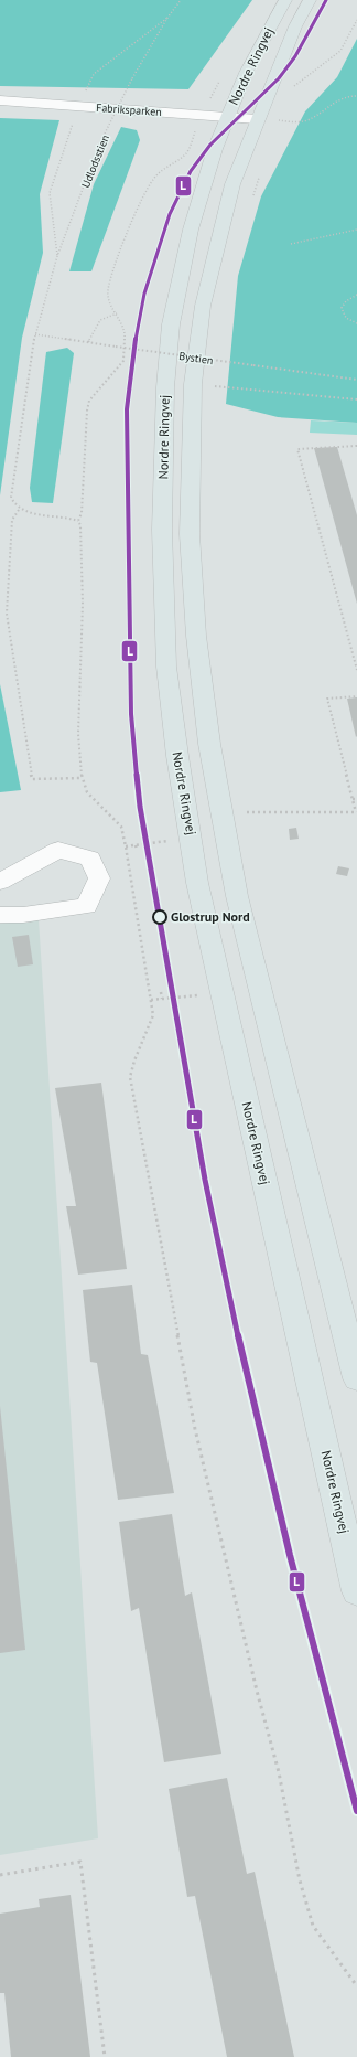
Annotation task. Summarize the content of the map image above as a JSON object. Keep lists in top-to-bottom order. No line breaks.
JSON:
{"streets":{"main road":["Nordre Ringvej"],"street":["Fabriksparken"],"path":["Udlodsstien","Bystien"]},"crossings":[["Nordre Ringvej","Fabriksparken"],["Udlodsstien","Bystien"]],"places":["Glostrup Nord"],"lines":["transit line L"]}
